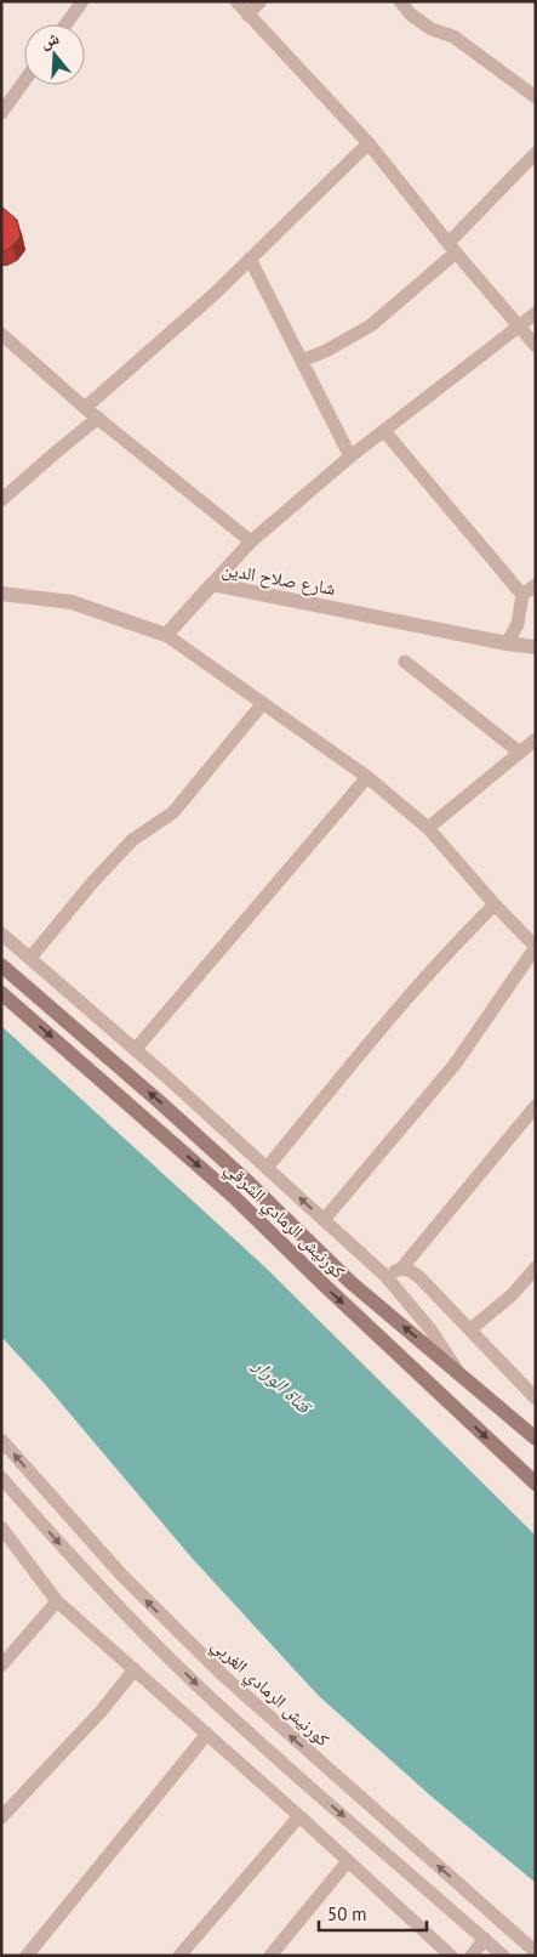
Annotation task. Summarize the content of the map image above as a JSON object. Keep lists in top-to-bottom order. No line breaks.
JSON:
{"streets":{"main road":["كورنيش الرمادي الشرقي"],"street":["شارع صلاح الدين","كورنيش الرمادي الغربي"]},"water":["قناة الورار"],"scale_bar":"50 m","north":"top"}
